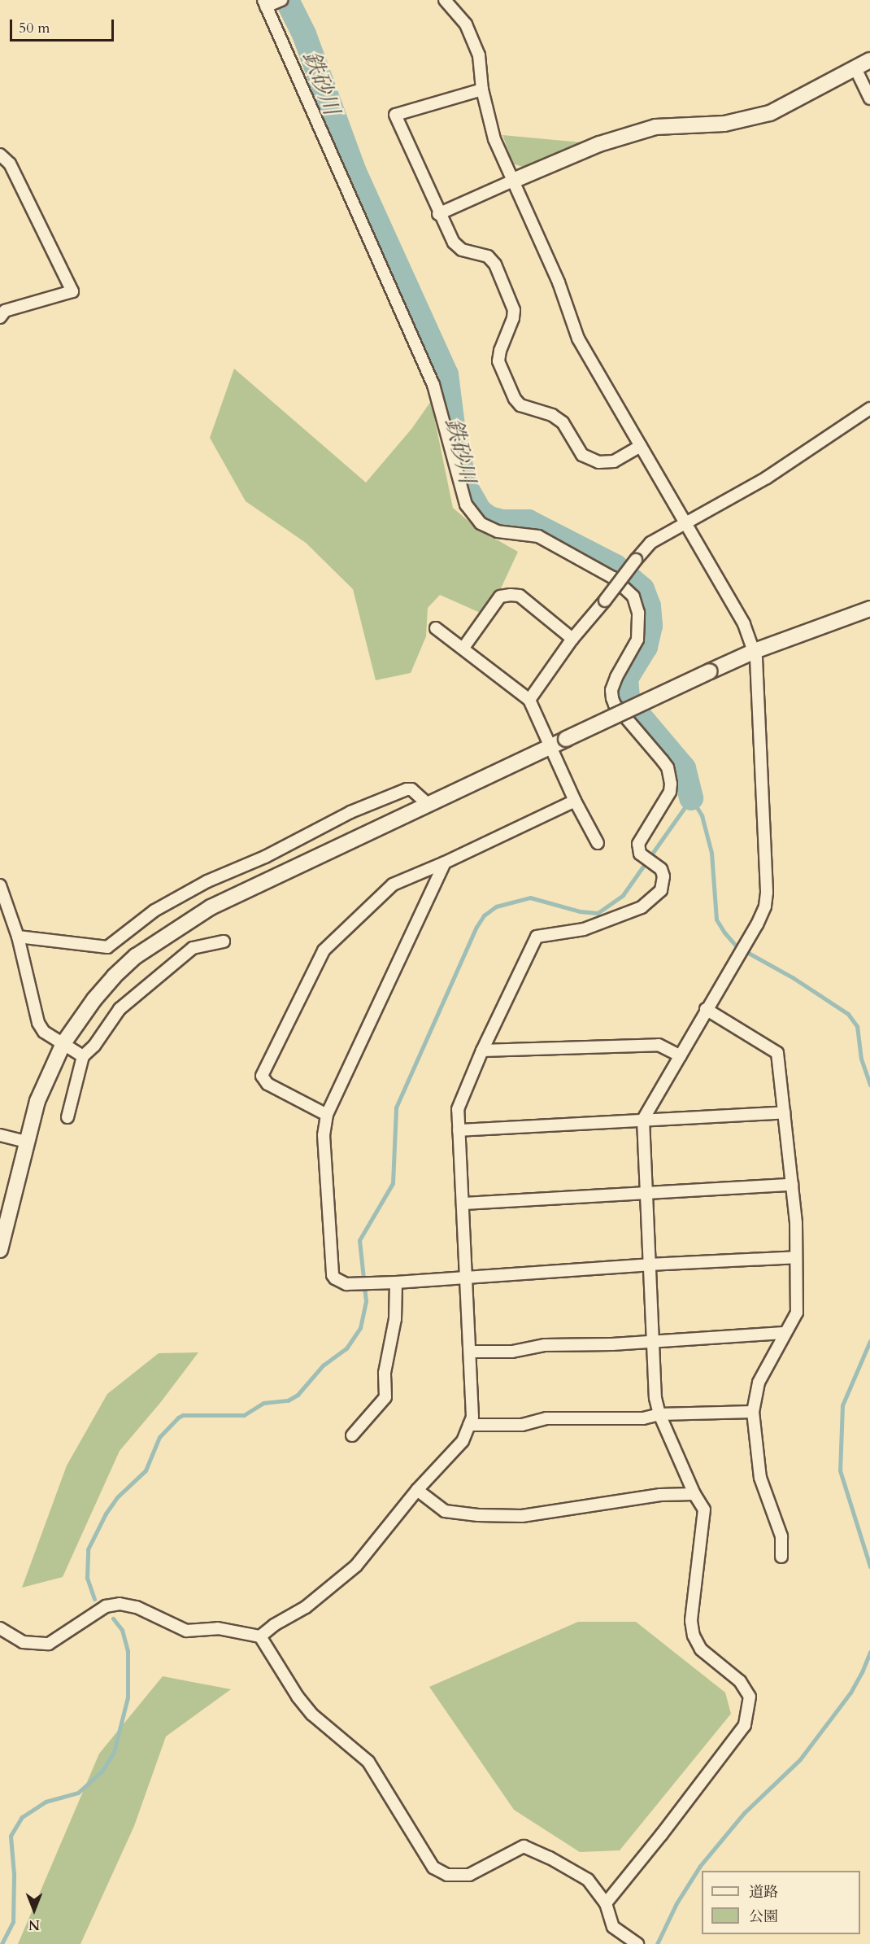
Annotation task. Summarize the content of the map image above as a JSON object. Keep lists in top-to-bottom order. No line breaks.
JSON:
{"water":["鉄砂川"],"legend":["道路","公園"],"scale_bar":"50 m","north":"bottom"}
